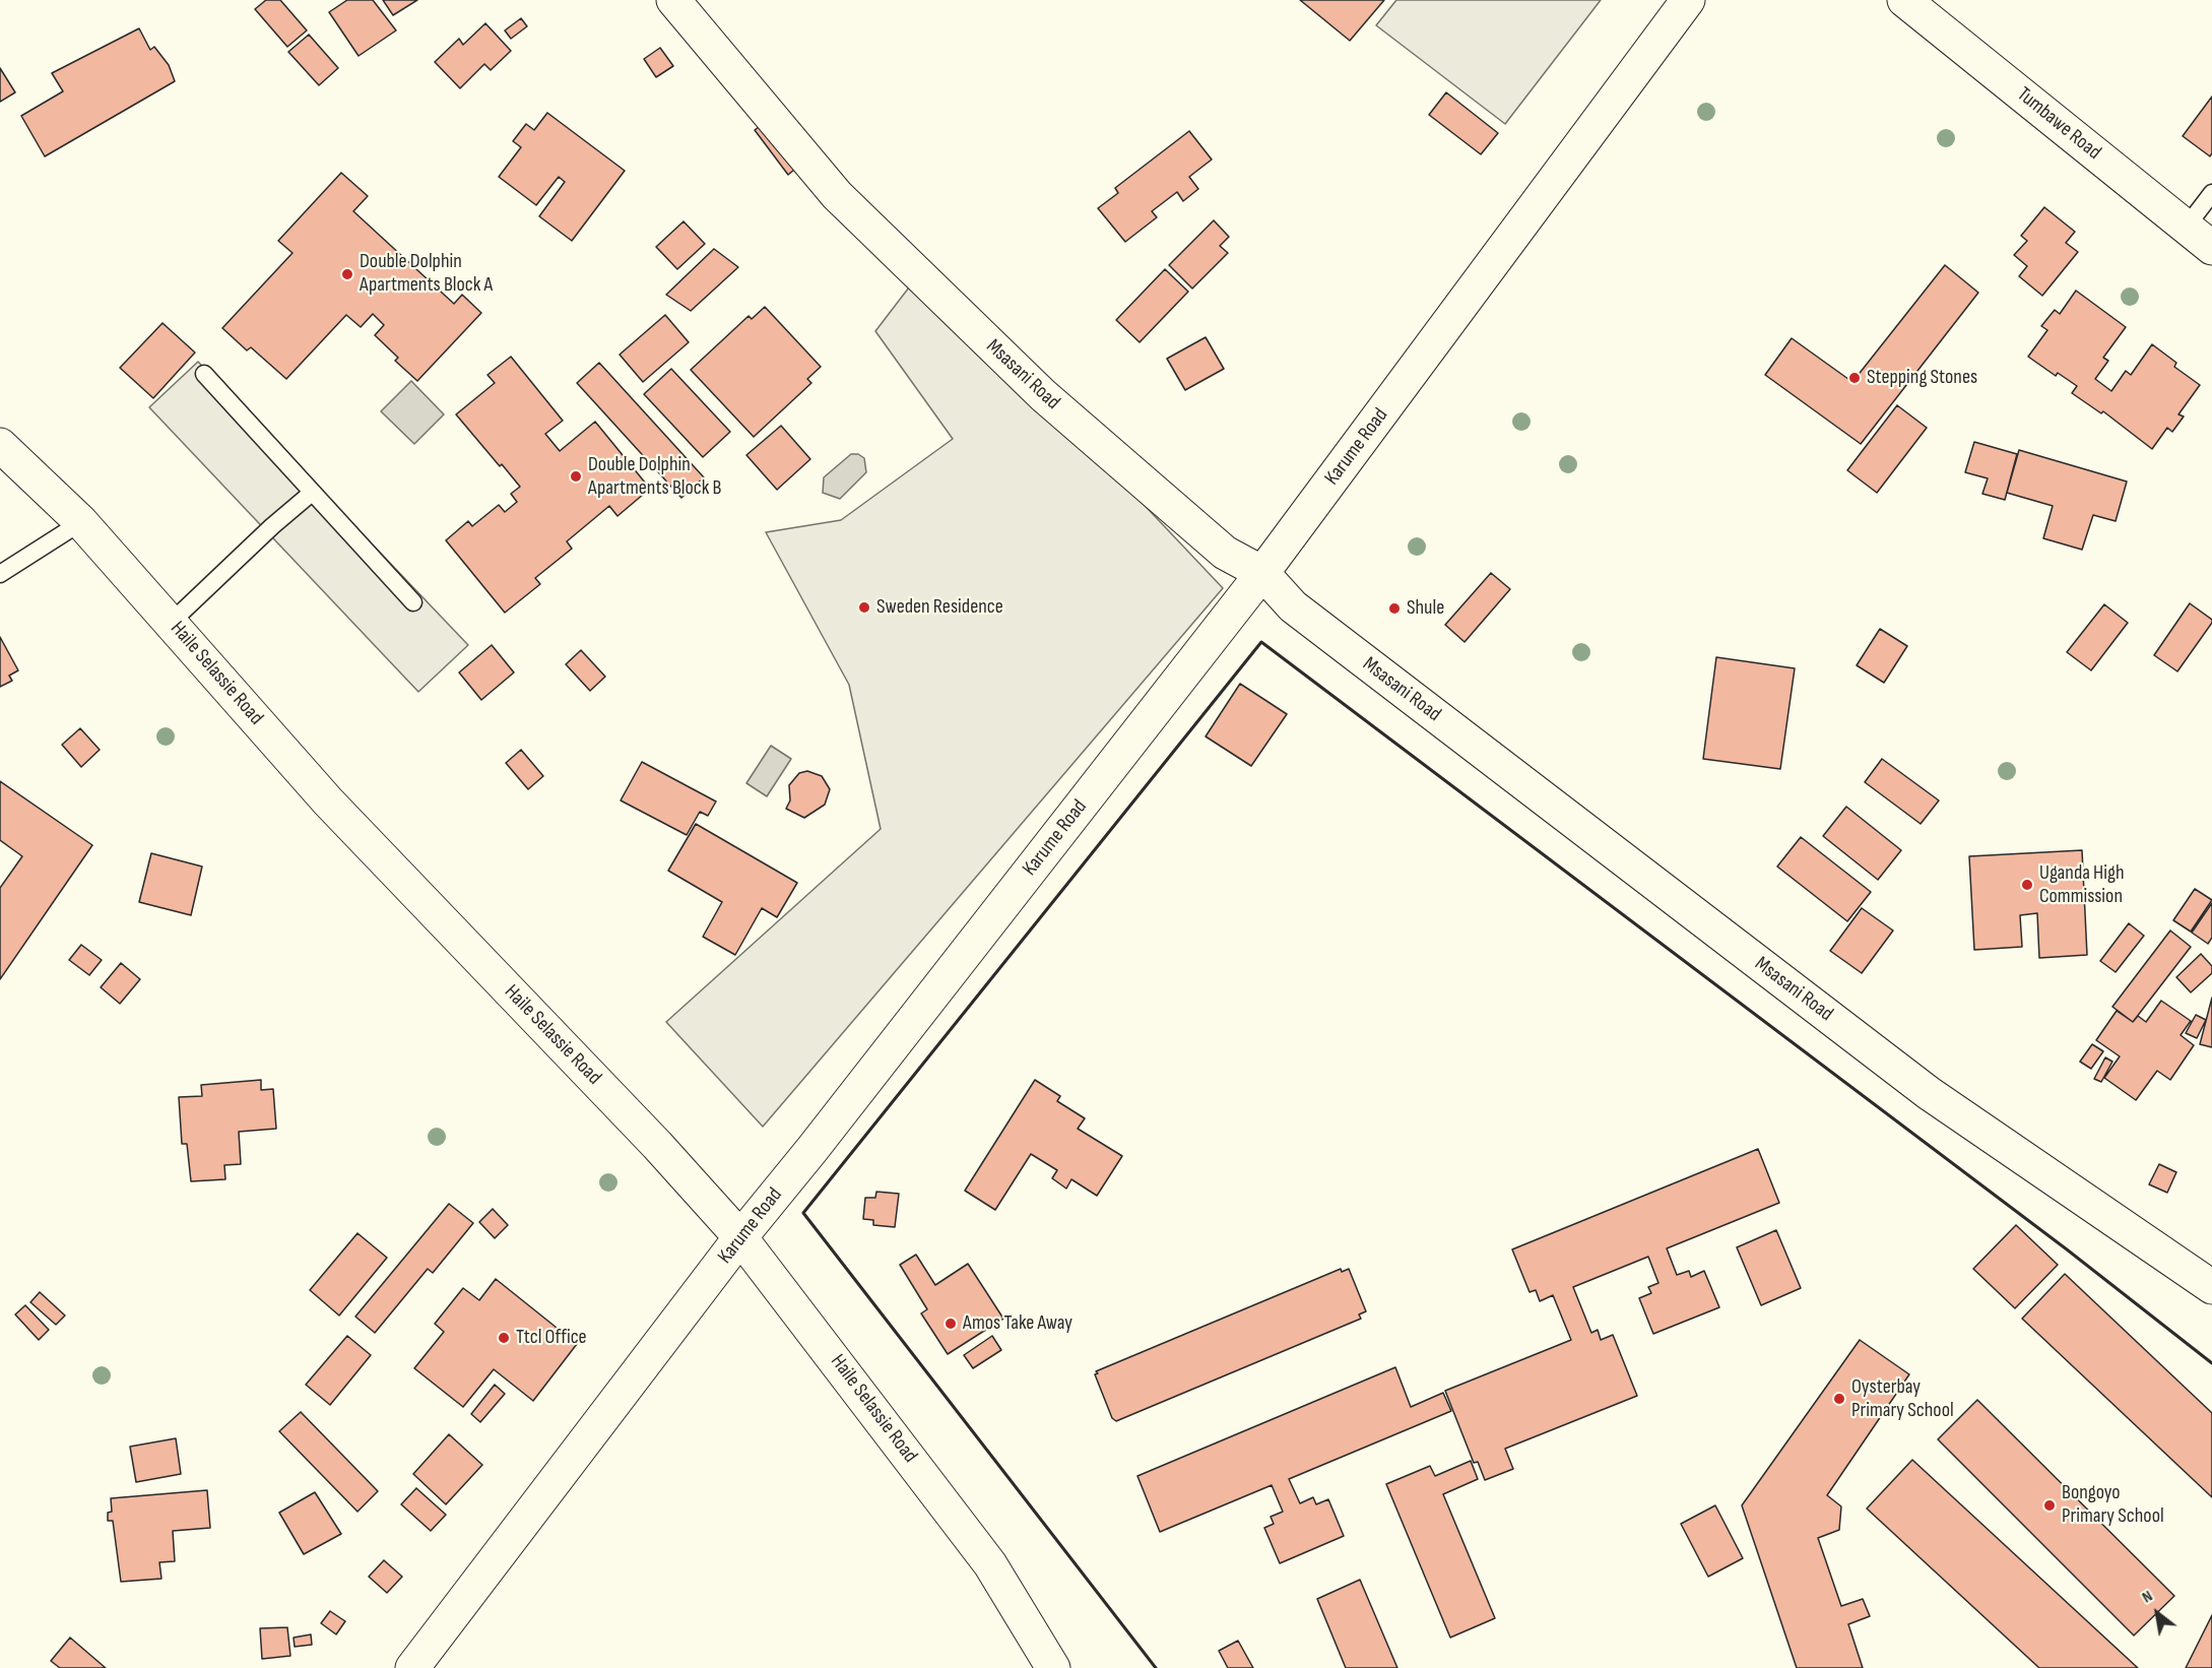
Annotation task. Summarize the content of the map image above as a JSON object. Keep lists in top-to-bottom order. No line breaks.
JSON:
{"streets":{"street":["Tumbawe Road","Msasani Road","Karume Road","Haile Selassie Road"]},"crossings":[["Msasani Road","Karume Road"],["Karume Road","Haile Selassie Road"]],"places":["Double Dolphin Apartments Block A","Stepping Stones","Double Dolphin Apartments Block B","Sweden Residence","Shule","Uganda High Commission","Amos Take Away","Ttcl Office","Oysterbay Primary School","Bongoyo Primary School"],"north":"top left"}
